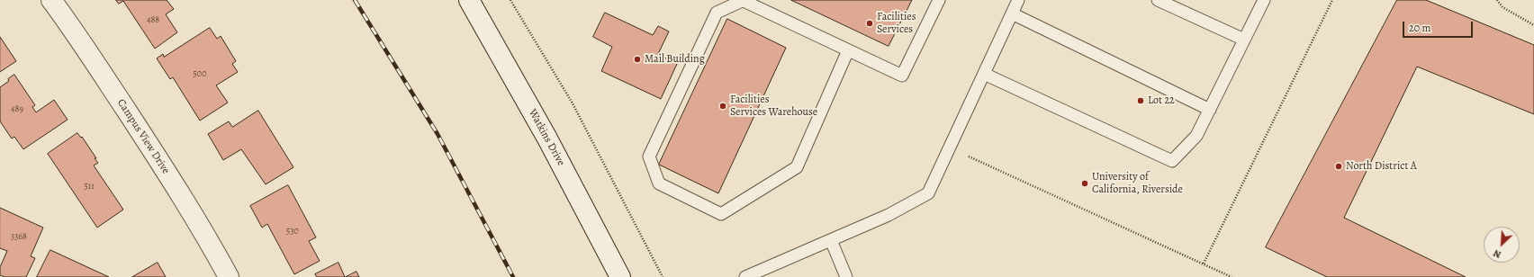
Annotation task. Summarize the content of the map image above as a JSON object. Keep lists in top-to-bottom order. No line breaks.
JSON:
{"streets":{"street":["Campus View Drive","Watkins Drive"]},"places":["Facilities Services","Mail Building","Lot 22","Facilities Services Warehouse","North District A","University of California, Riverside"],"house_numbers":["488","500","489","511","530","3368"],"scale_bar":"20 m","north":"bottom left"}
